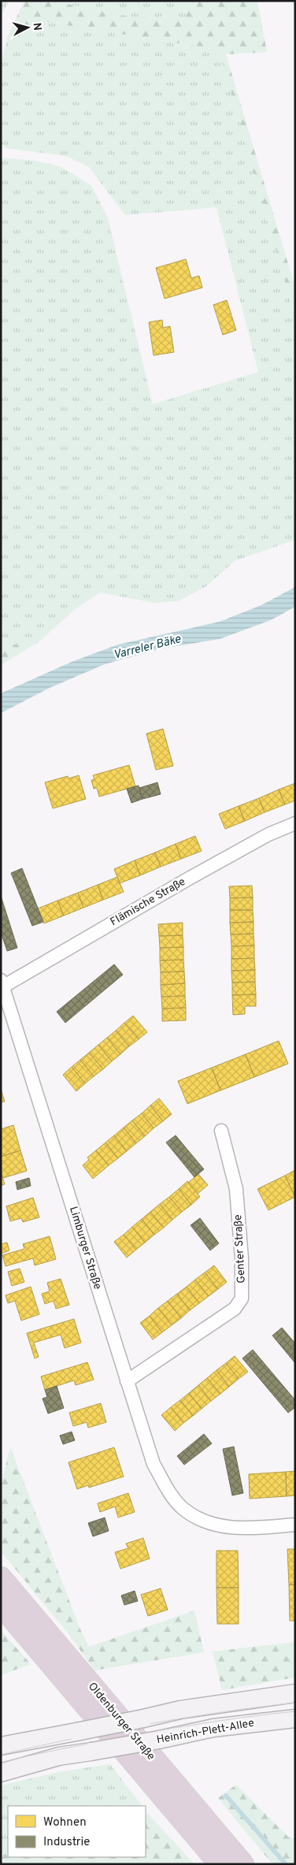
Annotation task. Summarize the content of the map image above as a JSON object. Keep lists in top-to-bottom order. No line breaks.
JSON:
{"streets":{"highway":["Oldenburger Straße"],"main road":["Heinrich-Plett-Allee"],"street":["Flämische Straße","Limburger Straße","Genter Straße"]},"crossings":[["Flämische Straße","Limburger Straße"],["Limburger Straße","Genter Straße"]],"water":["Varreler Bäke"],"legend":["Wohnen","Industrie"],"north":"right"}
